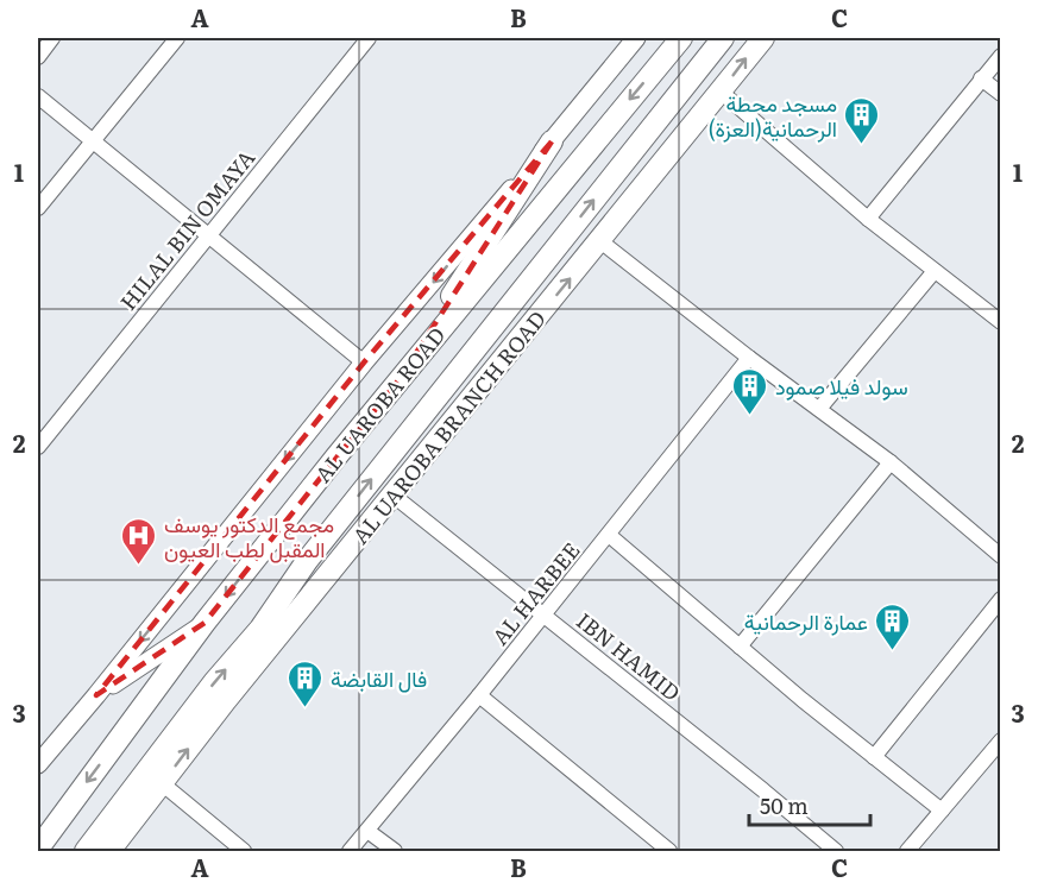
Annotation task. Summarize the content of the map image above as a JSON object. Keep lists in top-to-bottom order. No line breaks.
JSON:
{"streets":{"main road":["AL UAROBA ROAD","AL UAROBA BRANCH ROAD"],"street":["HILAL BIN OMAYA","AL HARBEE","IBN HAMID"]},"crossings":[["AL UAROBA BRANCH ROAD","IBN HAMID"],["AL HARBEE","IBN HAMID"]],"places":{"building":["مسجد محطة الرحمانية(العزة)","سولد فيلا صمود","عمارة الرحمانية","فال القابضة"],"hospital":["مجمع الدكتور يوسف المقبل لطب العيون"]},"scale_bar":"50 m","grid":{"columns":["A","B","C"],"rows":["1","2","3"]}}
